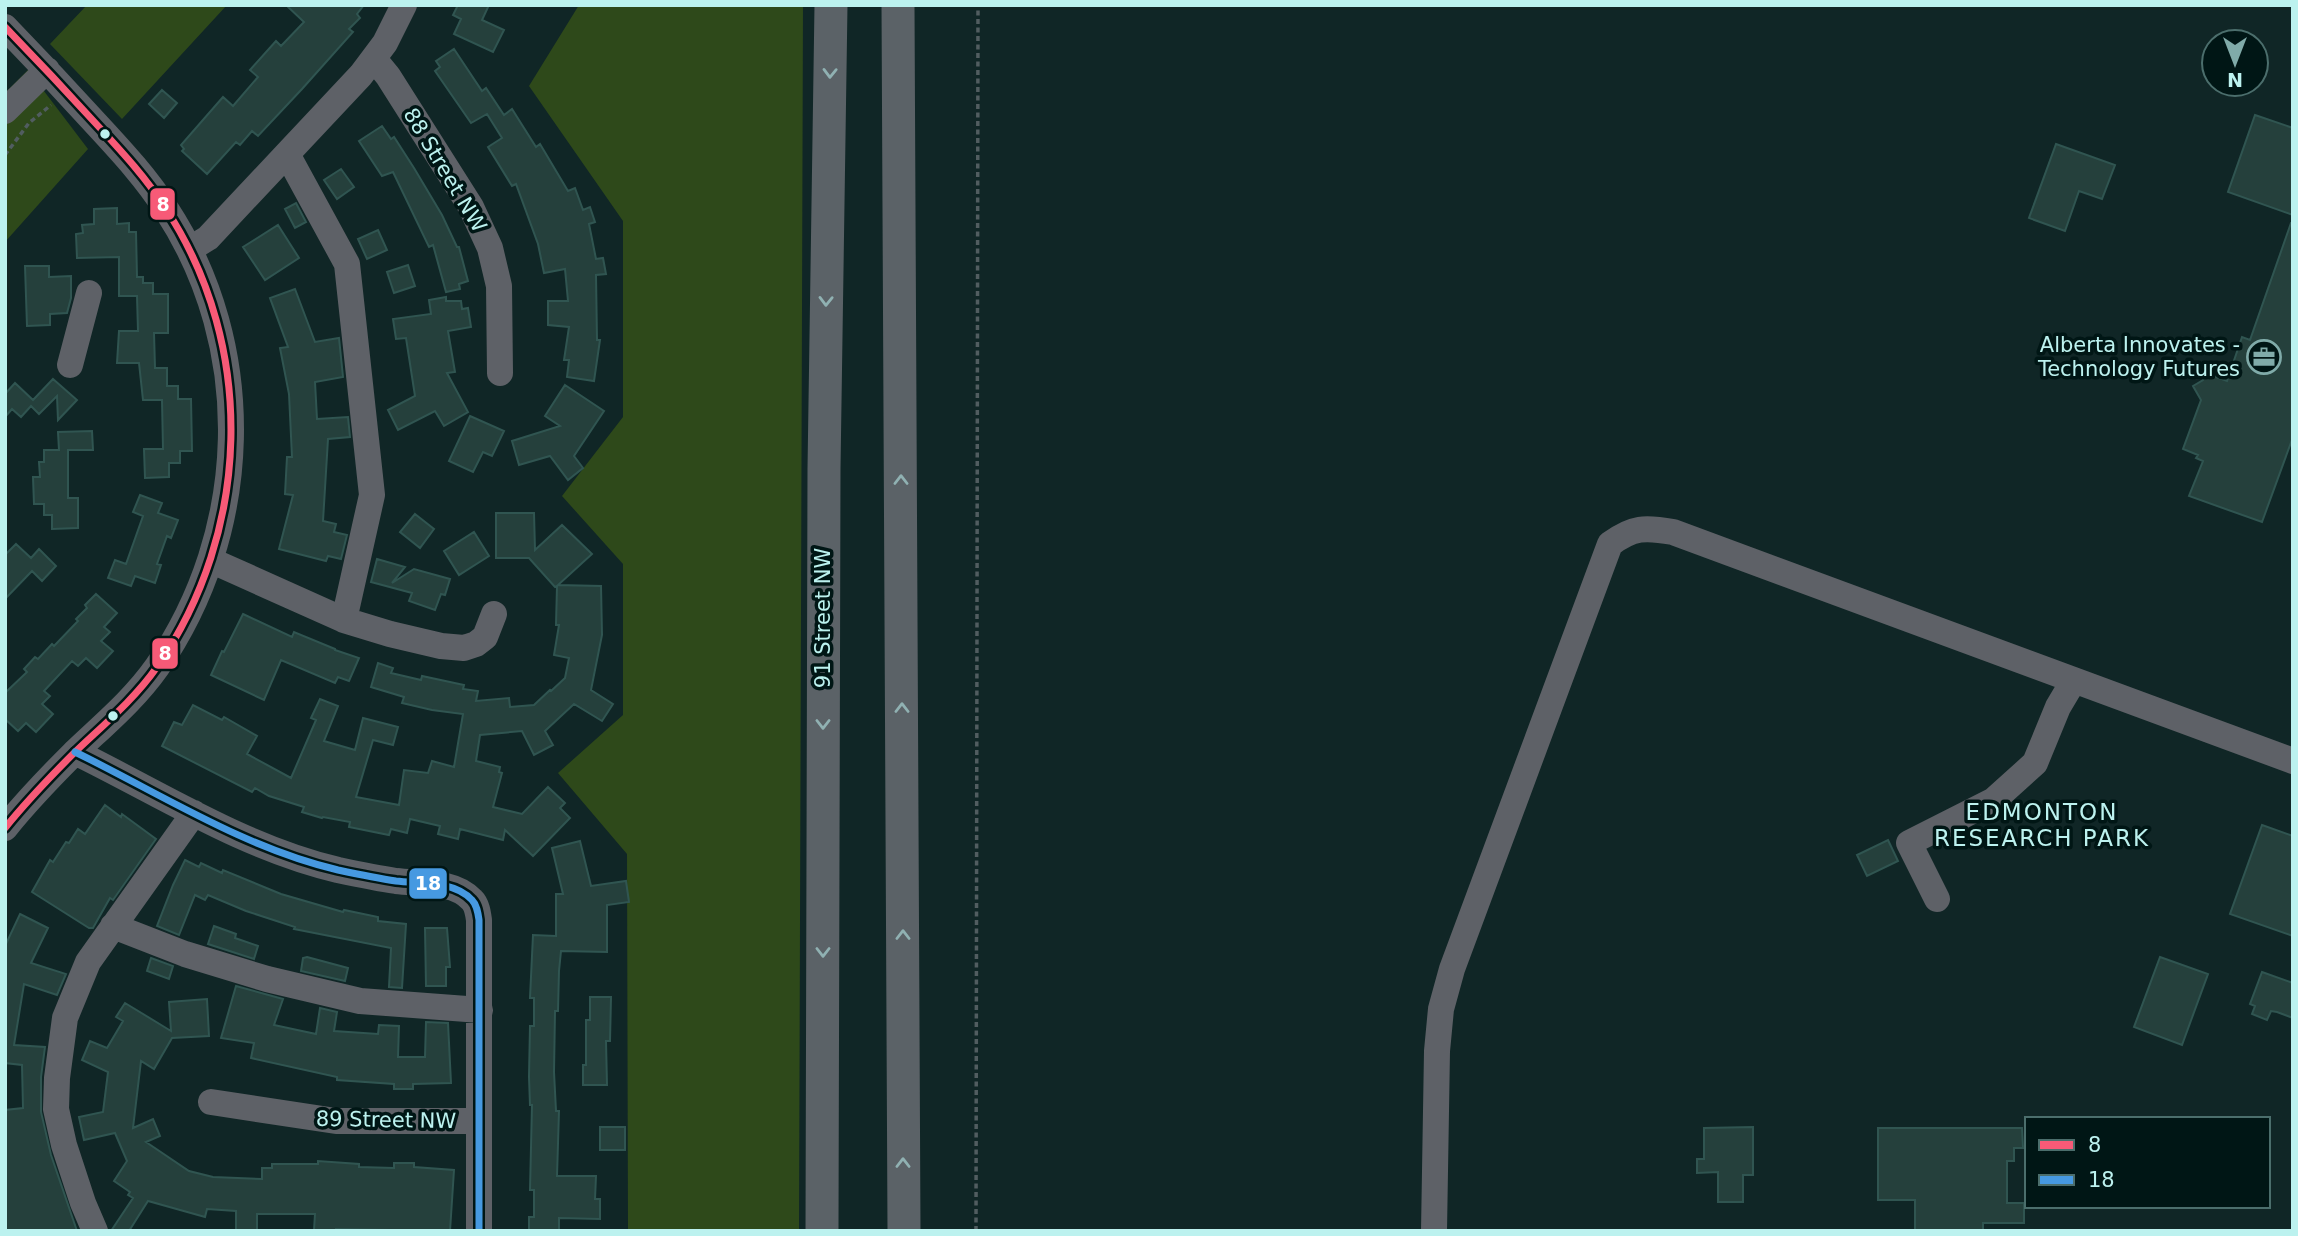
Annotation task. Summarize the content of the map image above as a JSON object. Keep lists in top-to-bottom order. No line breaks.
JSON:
{"streets":{"main road":["91 Street NW"],"street":["88 Street NW","89 Street NW"]},"districts":["EDMONTON RESEARCH PARK"],"places":{"office":["Alberta Innovates - Technology Futures"]},"lines":["transit line 8","transit line 18"],"legend":["8","18"],"north":"bottom"}
